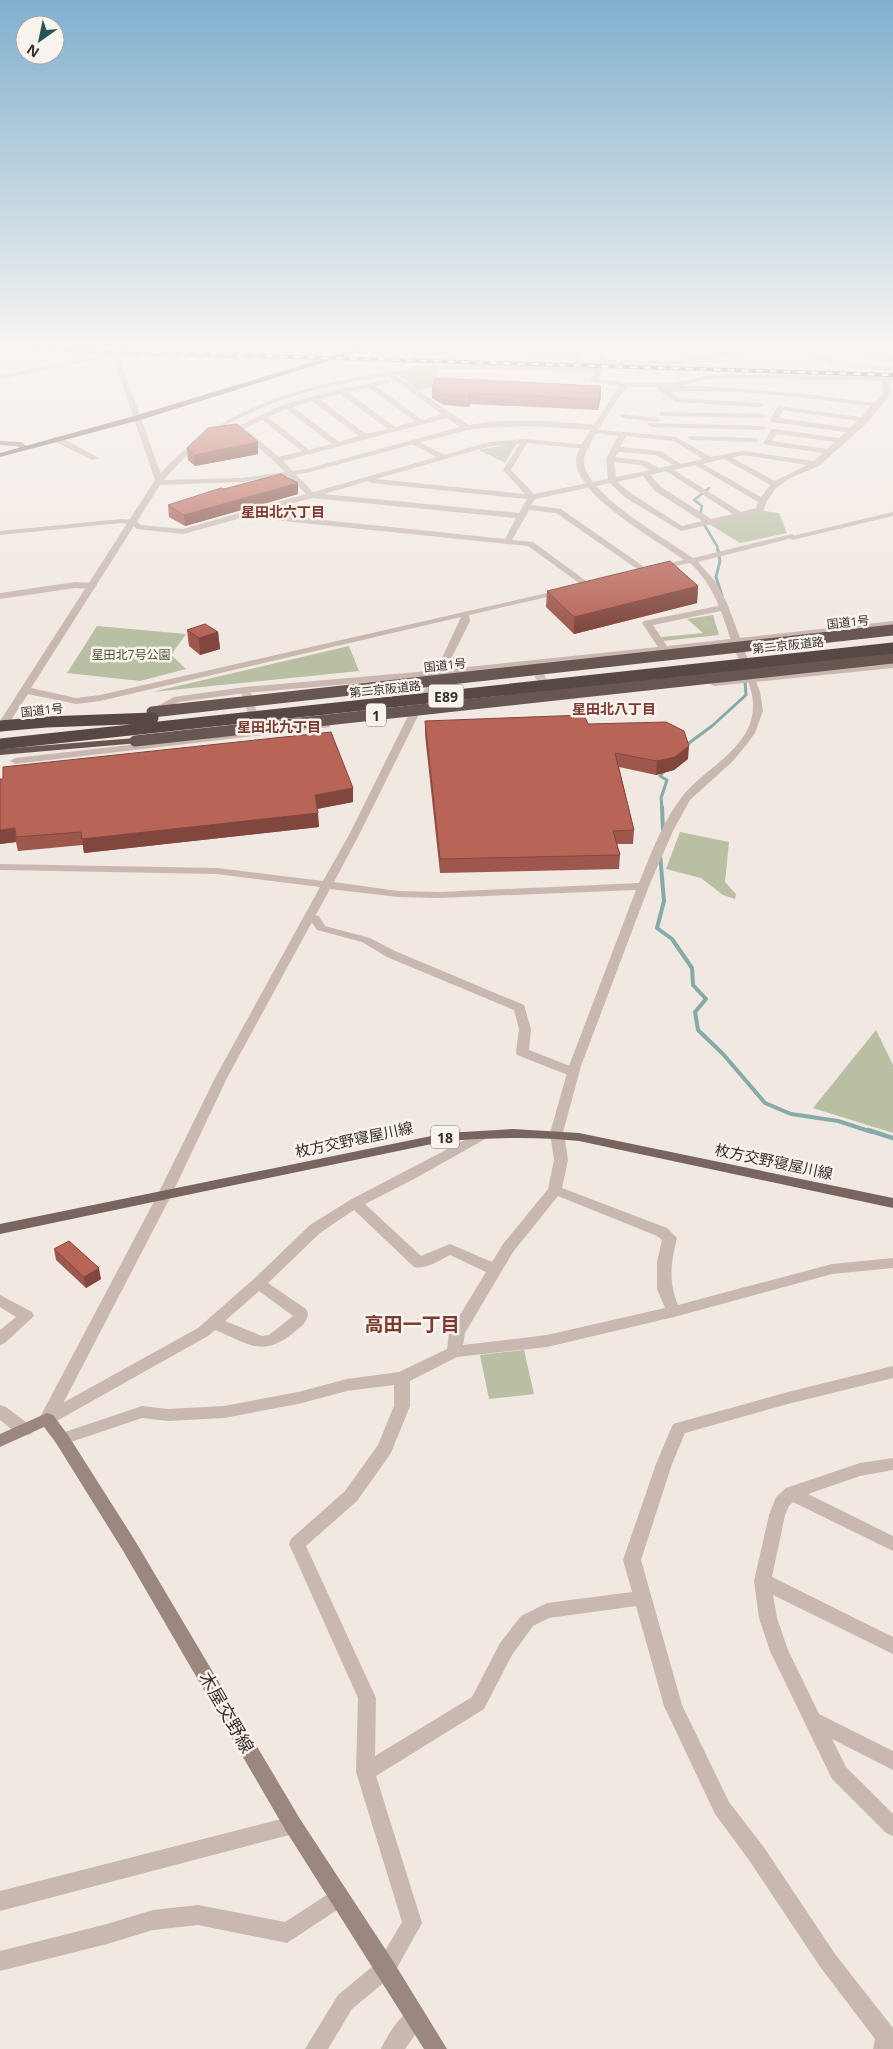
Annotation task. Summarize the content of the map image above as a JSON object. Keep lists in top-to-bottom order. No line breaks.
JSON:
{"streets":{"highway":["国道1号","第二京阪道路","E89","1"],"main road":["18","枚方交野寝屋川線","木屋交野線"]},"crossings":[["国道1号","第二京阪道路"]],"districts":["星田北六丁目","星田北八丁目","星田北九丁目","高田一丁目"],"parks":["星田北7号公園"],"north":"bottom left"}
